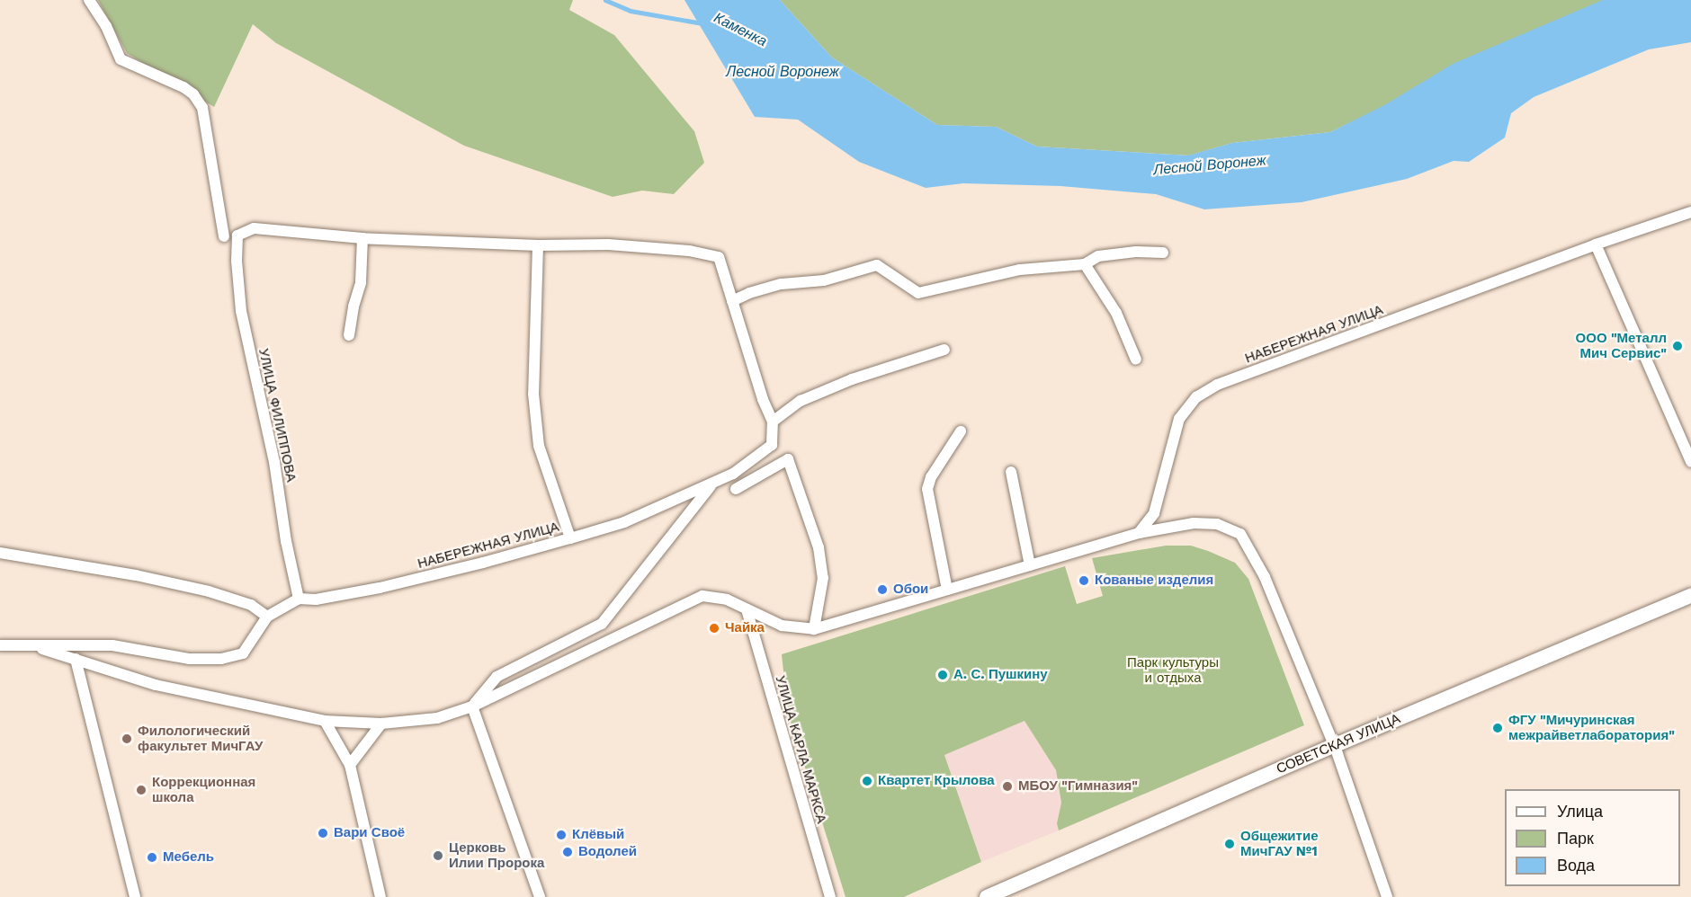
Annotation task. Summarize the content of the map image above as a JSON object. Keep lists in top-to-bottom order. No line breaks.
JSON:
{"streets":{"main road":["СОВЕТСКАЯ УЛИЦА"],"street":["НАБЕРЕЖНАЯ УЛИЦА","УЛИЦА ФИЛИППОВА","УЛИЦА КАРЛА МАРКСА"]},"crossings":[["НАБЕРЕЖНАЯ УЛИЦА","УЛИЦА ФИЛИППОВА"],["НАБЕРЕЖНАЯ УЛИЦА","УЛИЦА КАРЛА МАРКСА"]],"water":["Каменка","Лесной Воронеж"],"parks":["Парк культуры и отдыха"],"places":["ООО \"Металл Мич Сервис\"","Кованые изделия","Обои","Чайка","А. С. Пушкину","ФГУ \"Мичуринская межрайветлаборатория\"","Филологический факультет МичГАУ","Квартет Крылова","МБОУ \"Гимназия\"","Коррекционная школа","Вари Своё","Клёвый","Общежитие МичГАУ №1","Водолей","Церковь Илии Пророка","Мебель"],"legend":["Улица","Парк","Вода"]}
